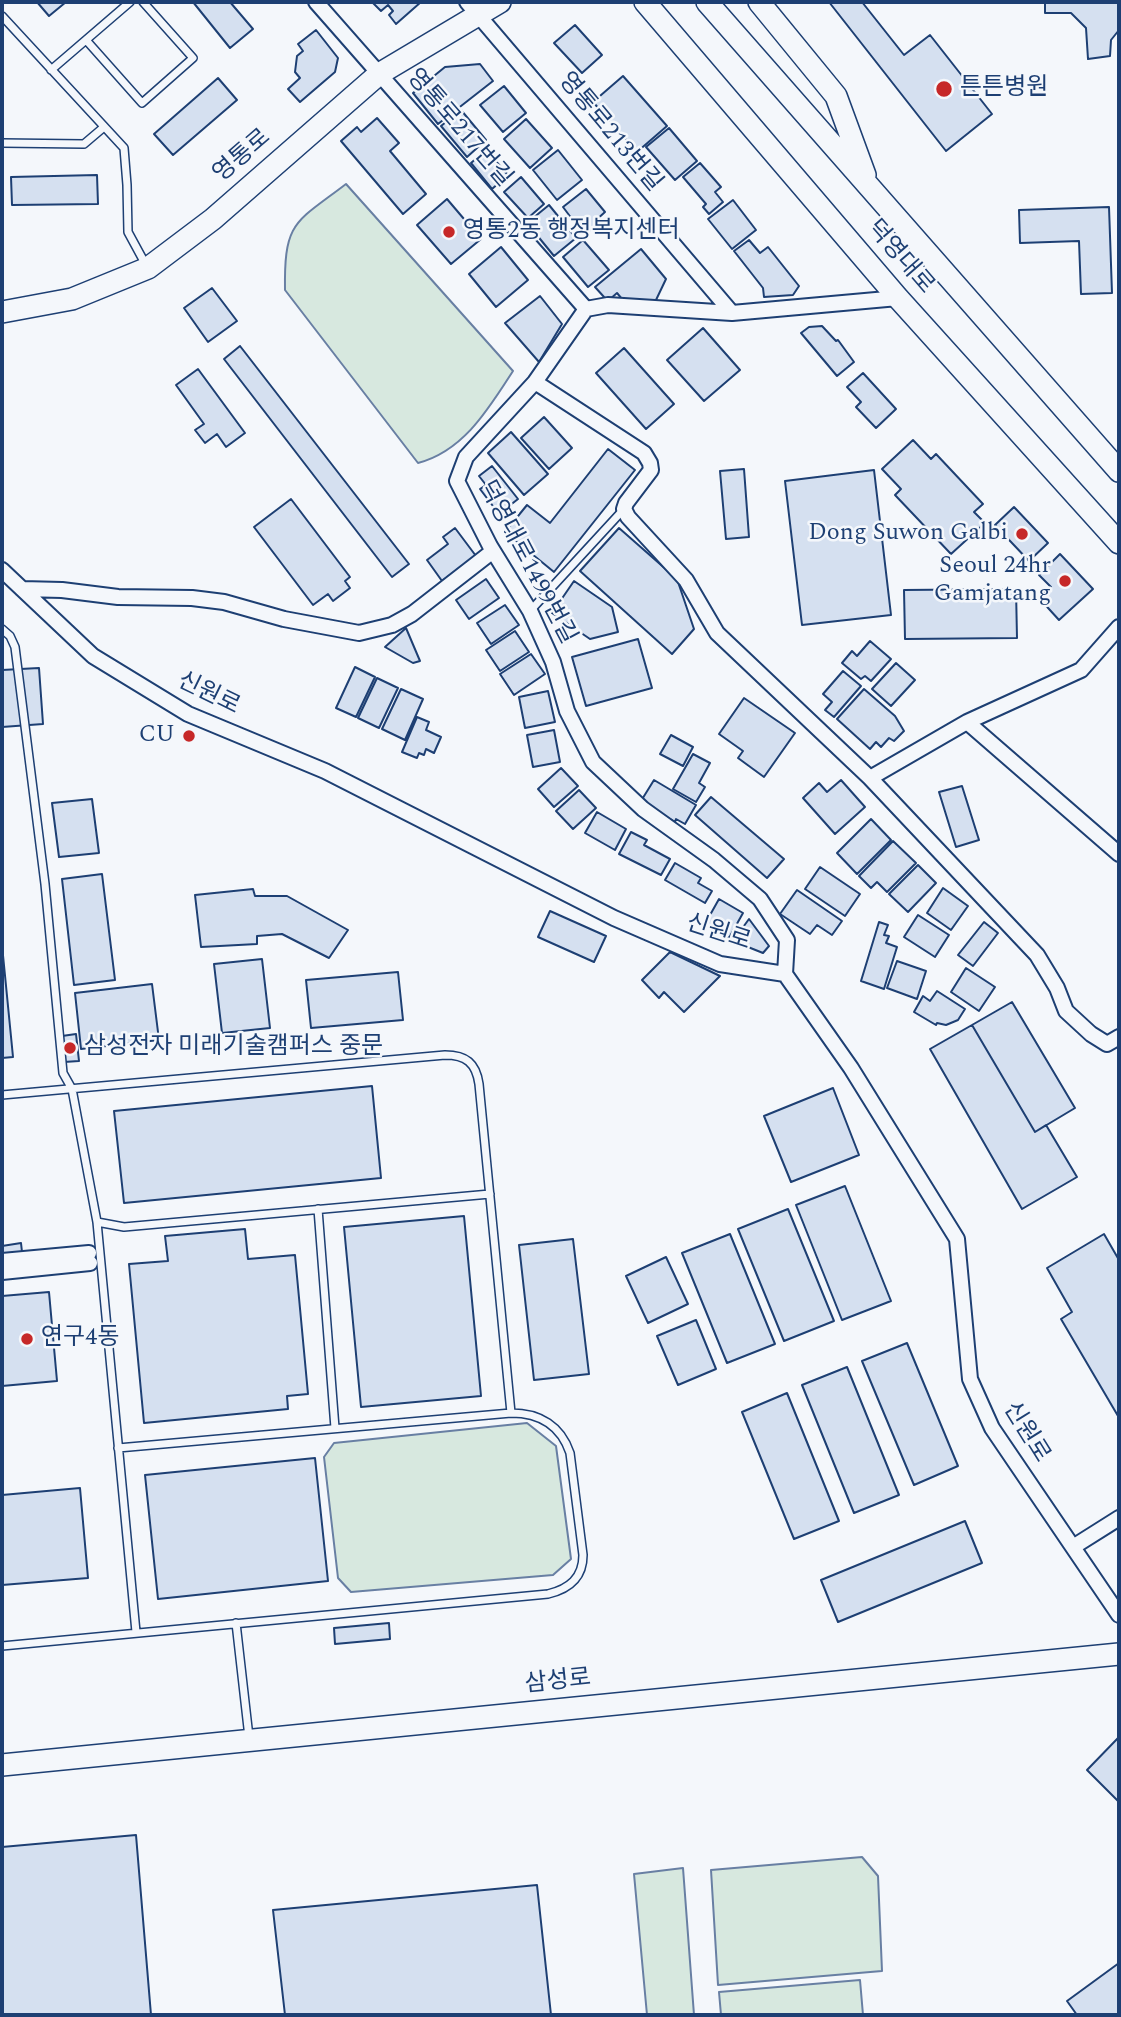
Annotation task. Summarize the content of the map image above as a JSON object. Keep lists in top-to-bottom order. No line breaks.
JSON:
{"streets":{"street":["영통로217번길","영통로213번길","영통로","덕영대로","덕영대로1499번길","신원로","삼성로"]},"crossings":[["영통로217번길","영통로"],["영통로217번길","덕영대로1499번길"],["영통로213번길","영통로"],["덕영대로1499번길","신원로"]],"places":["튼튼병원","영통2동 행정복지센터","Dong Suwon Galbi","Seoul 24hr Gamjatang","CU","삼성전자 미래기술캠퍼스 중문","연구4동"]}
